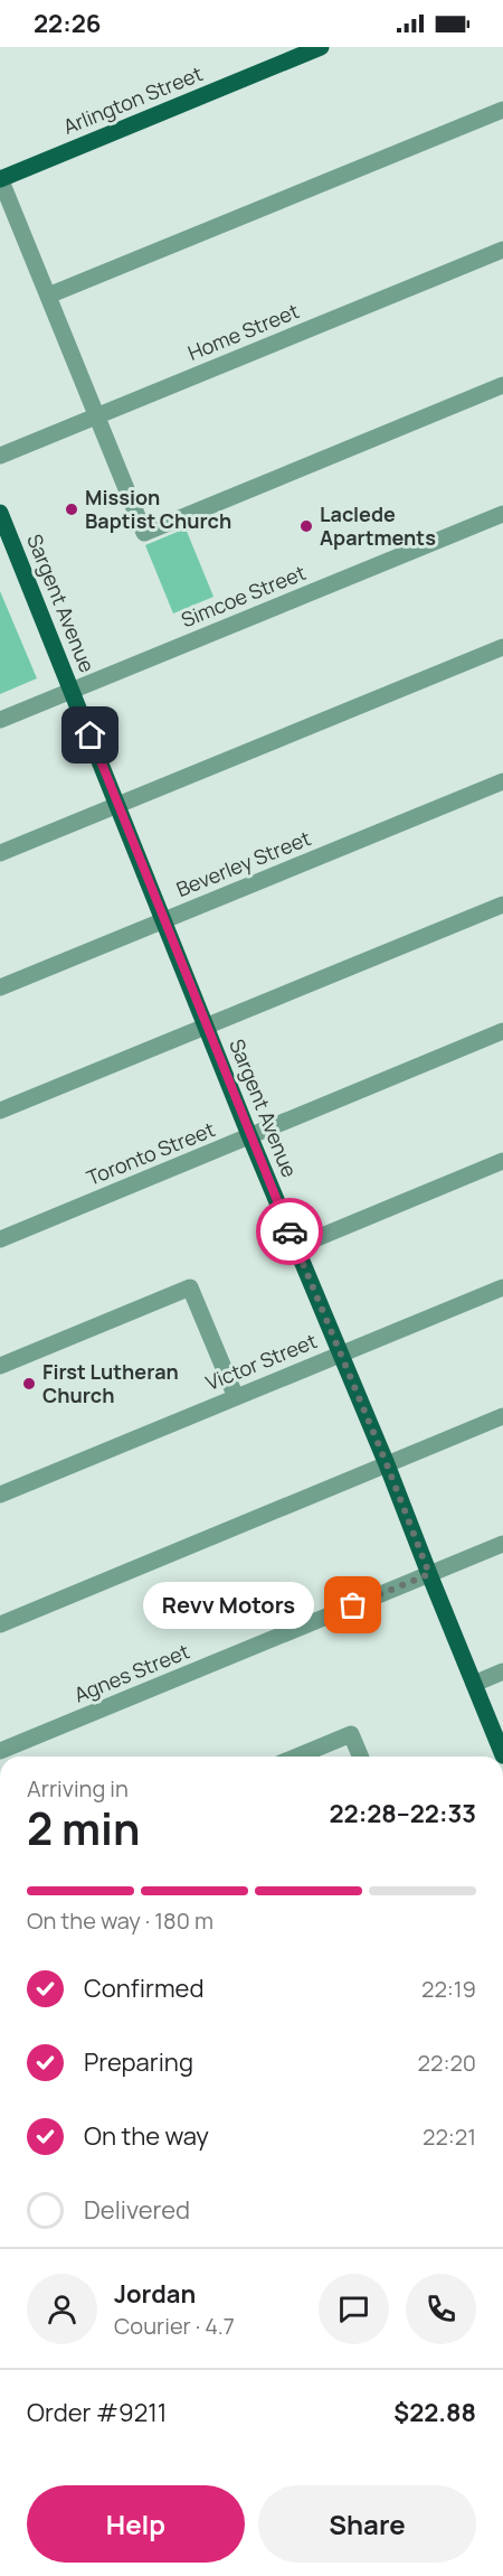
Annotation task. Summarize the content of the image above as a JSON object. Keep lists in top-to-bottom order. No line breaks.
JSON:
{"streets":{"main road":["Arlington Street","Sargent Avenue"],"street":["Home Street","Simcoe Street","Beverley Street","Toronto Street","Victor Street","Agnes Street"]},"crossings":[["Simcoe Street","Sargent Avenue"],["Sargent Avenue","Beverley Street"],["Sargent Avenue","Toronto Street"],["Sargent Avenue","Victor Street"],["Sargent Avenue","Agnes Street"]],"places":["Mission Baptist Church","Laclede Apartments","First Lutheran Church","Revv Motors"],"page":{"status":"22:26","bubble":"Revv Motors","heading":["2 min","Arriving in","22:28–22:33"],"panel":["Jordan","Courier · 4.7","Order #9211","$22.88"],"bar":"On the way · 180 m","list":[["Confirmed","22:19"],["Preparing","22:20"],["On the way","22:21"],"Delivered"],"buttons":["Help","Share"]}}
